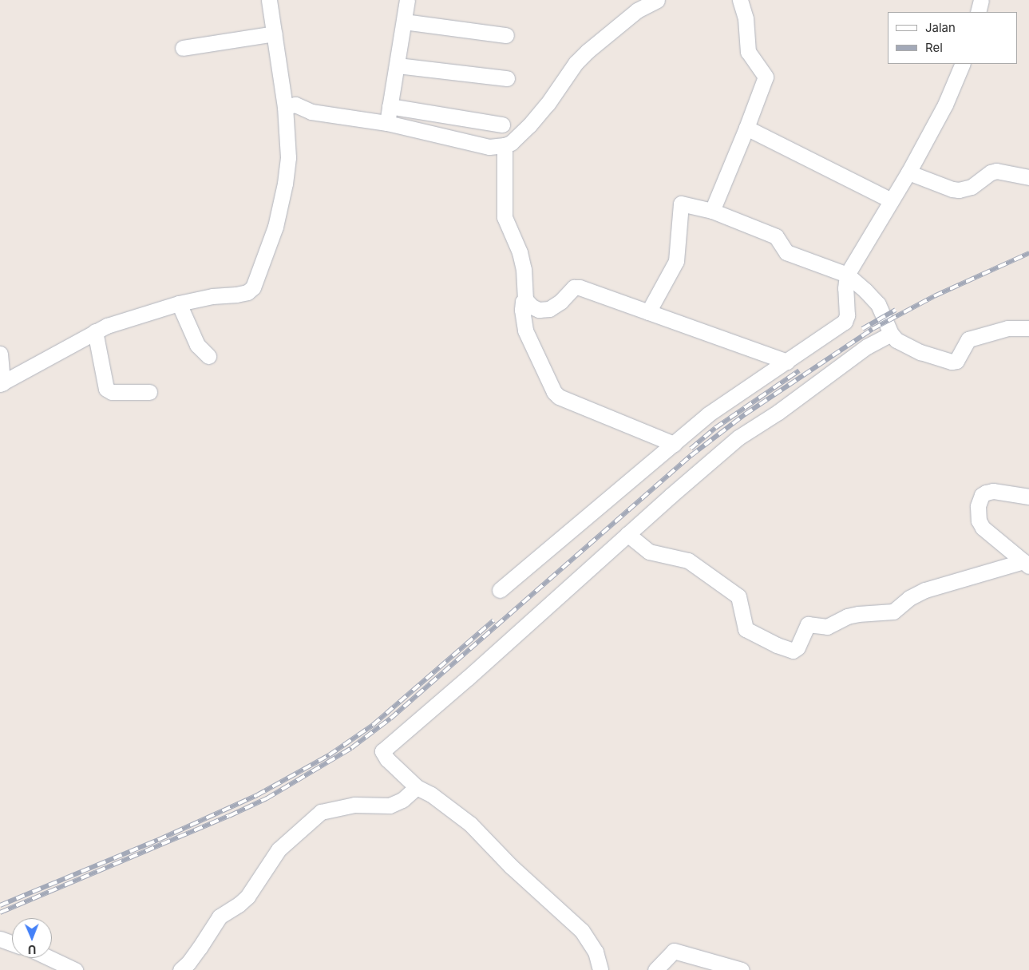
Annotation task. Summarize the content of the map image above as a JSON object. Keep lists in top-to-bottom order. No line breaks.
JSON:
{"legend":["Jalan","Rel"],"north":"bottom"}
